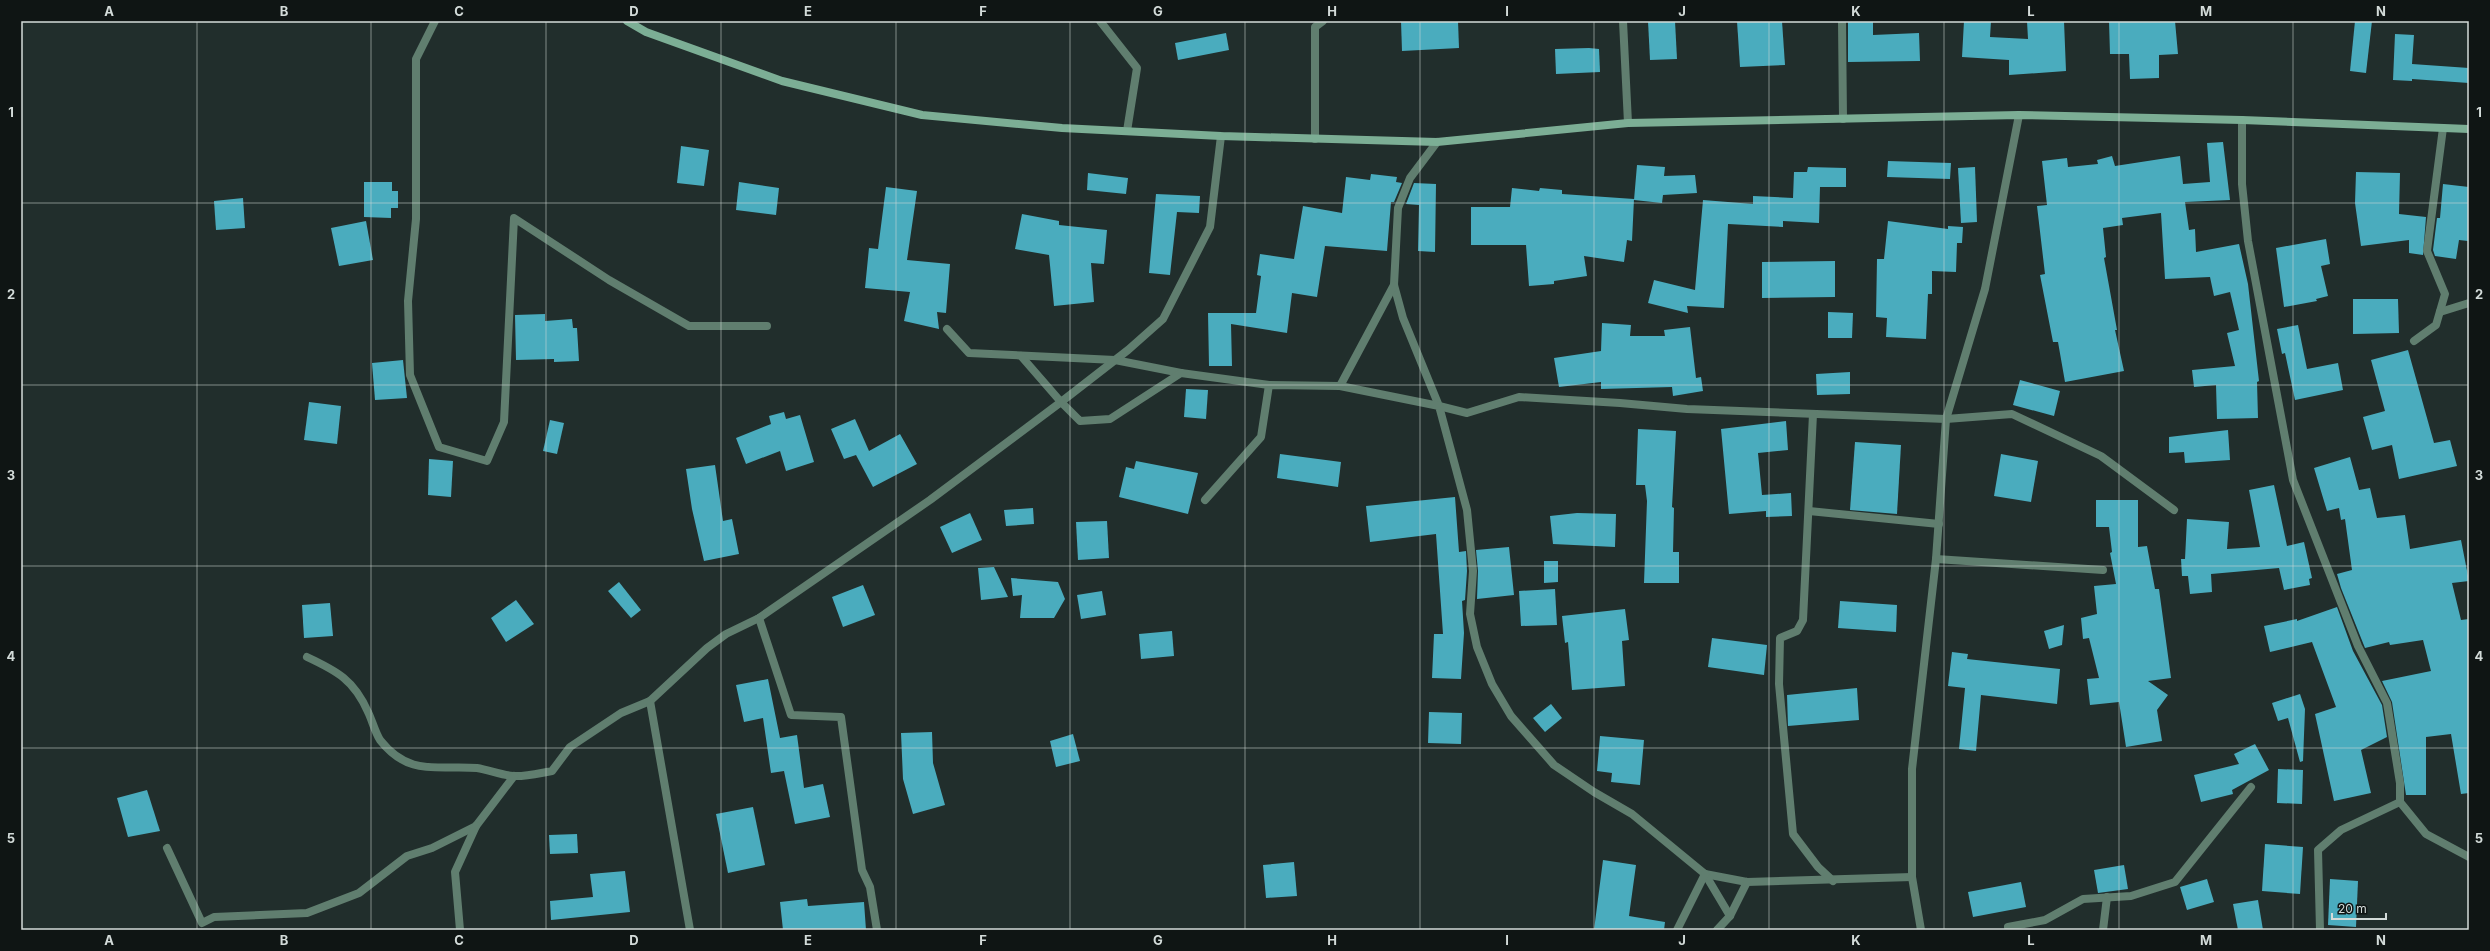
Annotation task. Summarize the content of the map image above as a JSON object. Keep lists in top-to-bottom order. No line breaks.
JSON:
{"scale_bar":"20 m","grid":{"columns":["A","B","C","D","E","F","G","H","I","J","K","L","M","N"],"rows":["1","2","3","4","5"]}}
